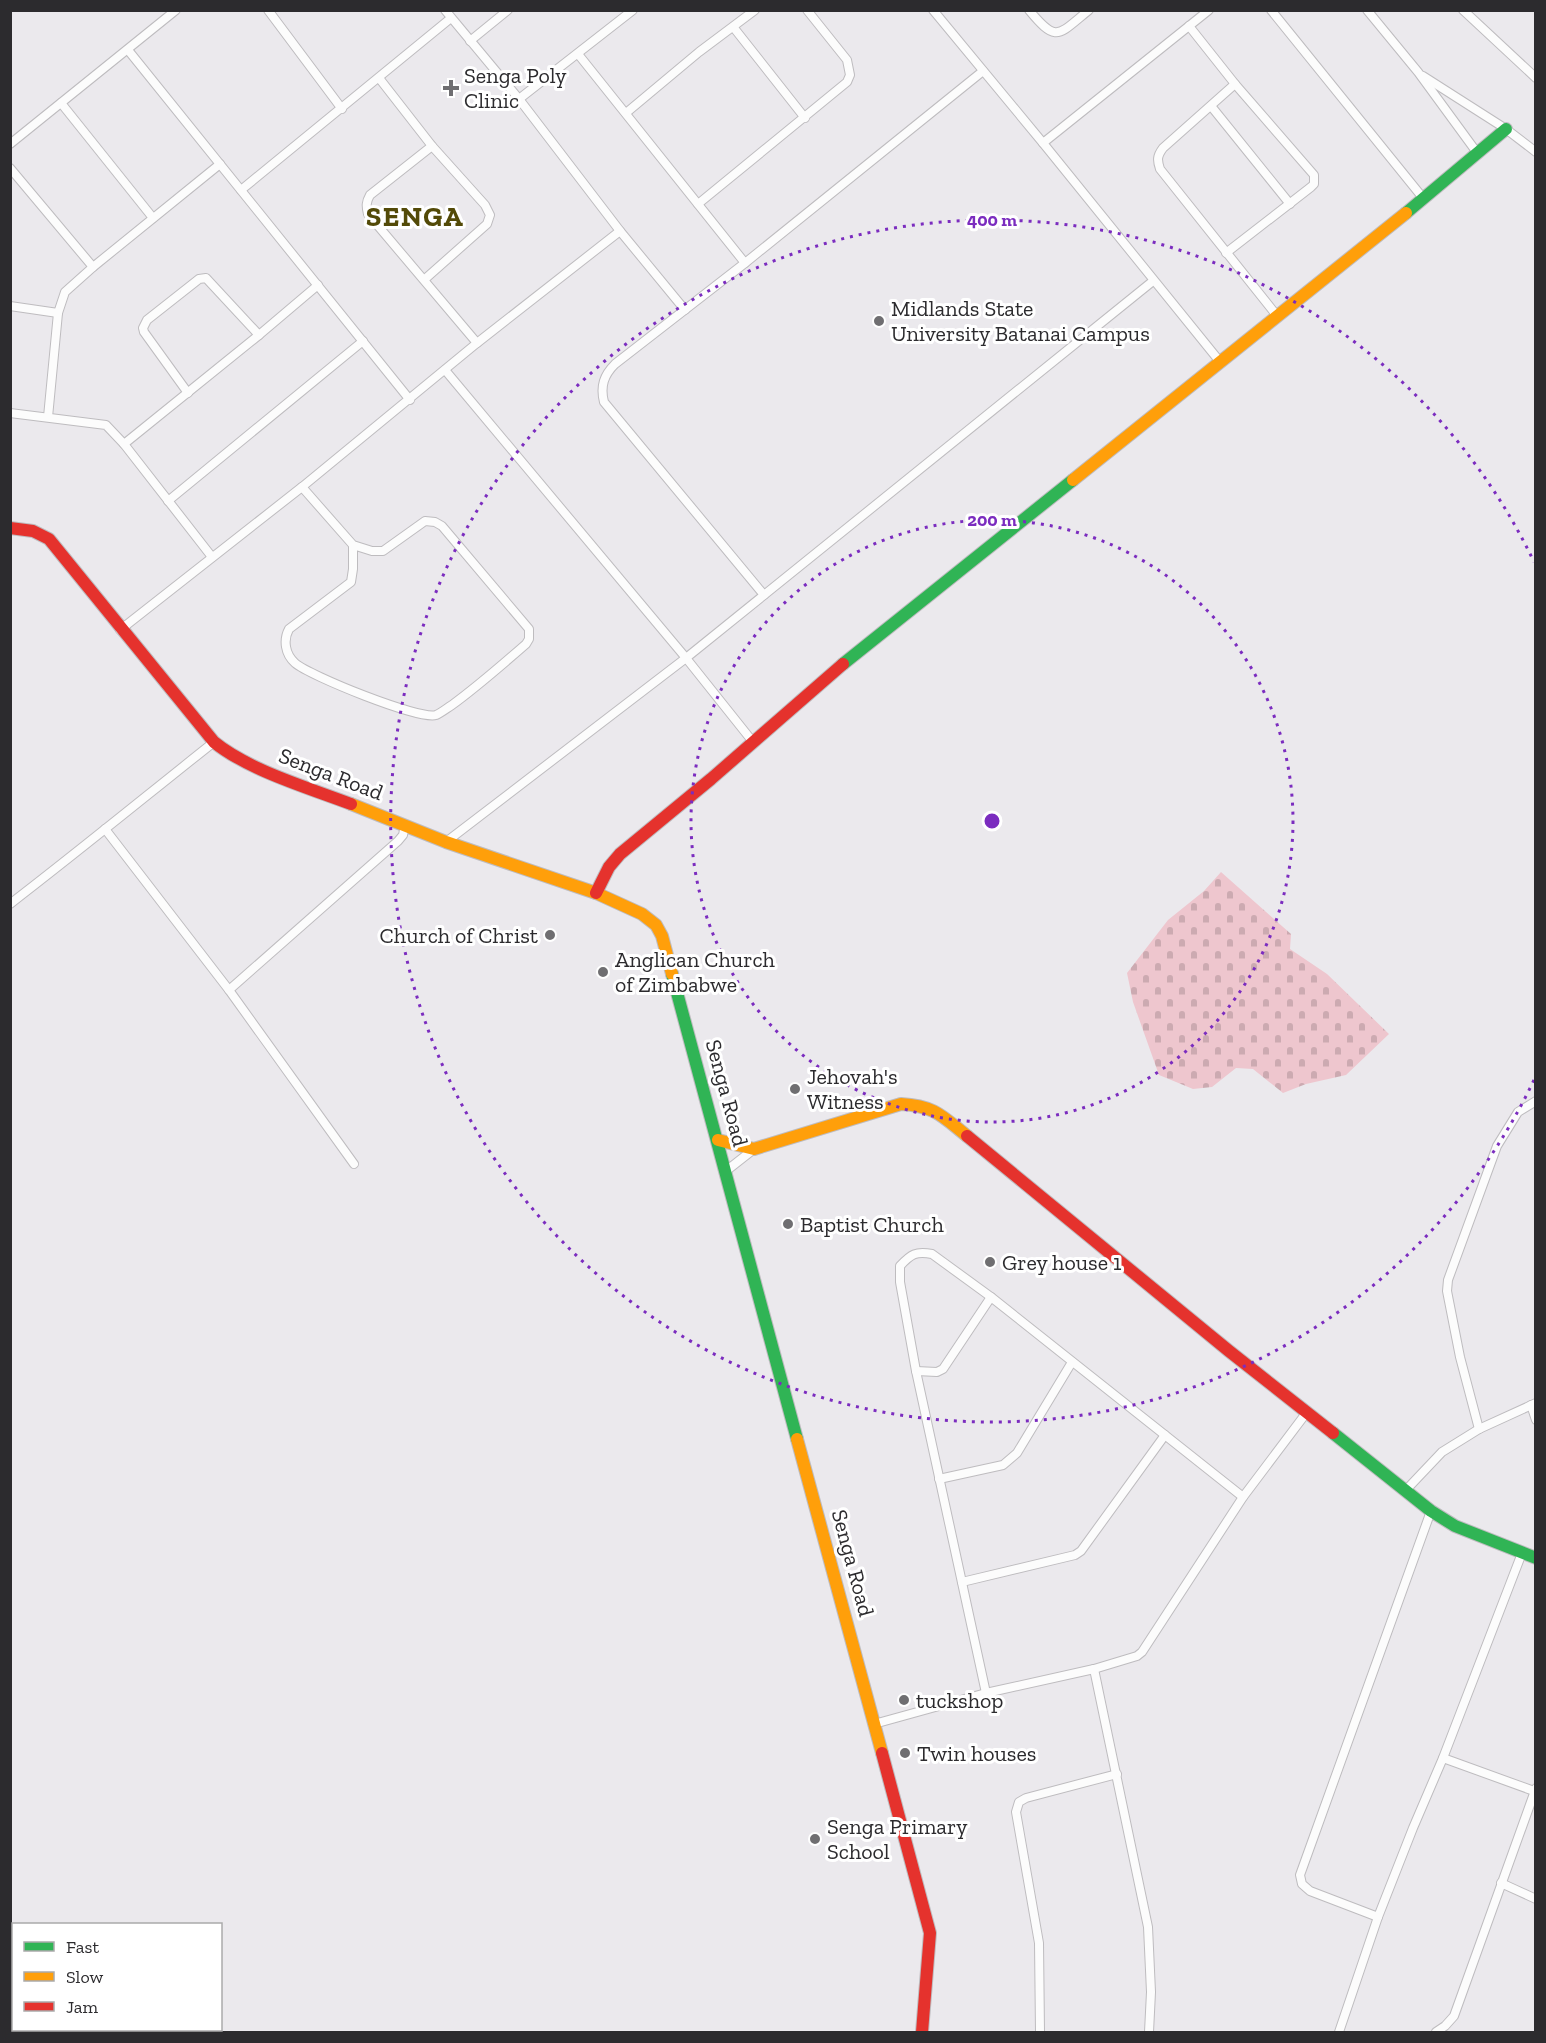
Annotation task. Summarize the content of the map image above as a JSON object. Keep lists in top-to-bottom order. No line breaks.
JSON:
{"streets":{"street":["Senga Road"]},"districts":["SENGA"],"places":{"health":["Senga Poly Clinic"],"other":["Midlands State University Batanai Campus","Church of Christ","Anglican Church of Zimbabwe","Jehovah's Witness","Baptist Church","Grey house 1","tuckshop","Twin houses","Senga Primary School"]},"legend":["Fast","Slow","Jam"],"rings":["400 m","200 m"]}
